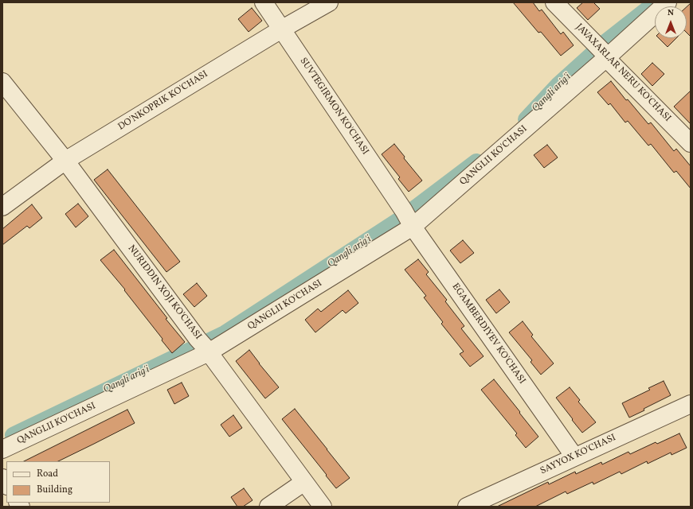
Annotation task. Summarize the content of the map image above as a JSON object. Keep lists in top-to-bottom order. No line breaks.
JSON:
{"streets":{"street":["JAVAXARLAR NERU KO'CHASI","DO'NKOPRIK KO'CHASI","SUVTEGIRMON KO'CHASI","QANGLII KO'CHASI","NURIDDIN XOJI KO'CHASI","EGAMBERDIYEV KO'CHASI","SAYYOX KO'CHASI"]},"crossings":[["JAVAXARLAR NERU KO'CHASI","QANGLII KO'CHASI"],["DO'NKOPRIK KO'CHASI","SUVTEGIRMON KO'CHASI"],["DO'NKOPRIK KO'CHASI","NURIDDIN XOJI KO'CHASI"],["SUVTEGIRMON KO'CHASI","QANGLII KO'CHASI"],["SUVTEGIRMON KO'CHASI","EGAMBERDIYEV KO'CHASI"],["QANGLII KO'CHASI","NURIDDIN XOJI KO'CHASI"],["QANGLII KO'CHASI","EGAMBERDIYEV KO'CHASI"],["EGAMBERDIYEV KO'CHASI","SAYYOX KO'CHASI"]],"water":["Qangli arig'i"],"legend":["Road","Building"],"north":"top"}
